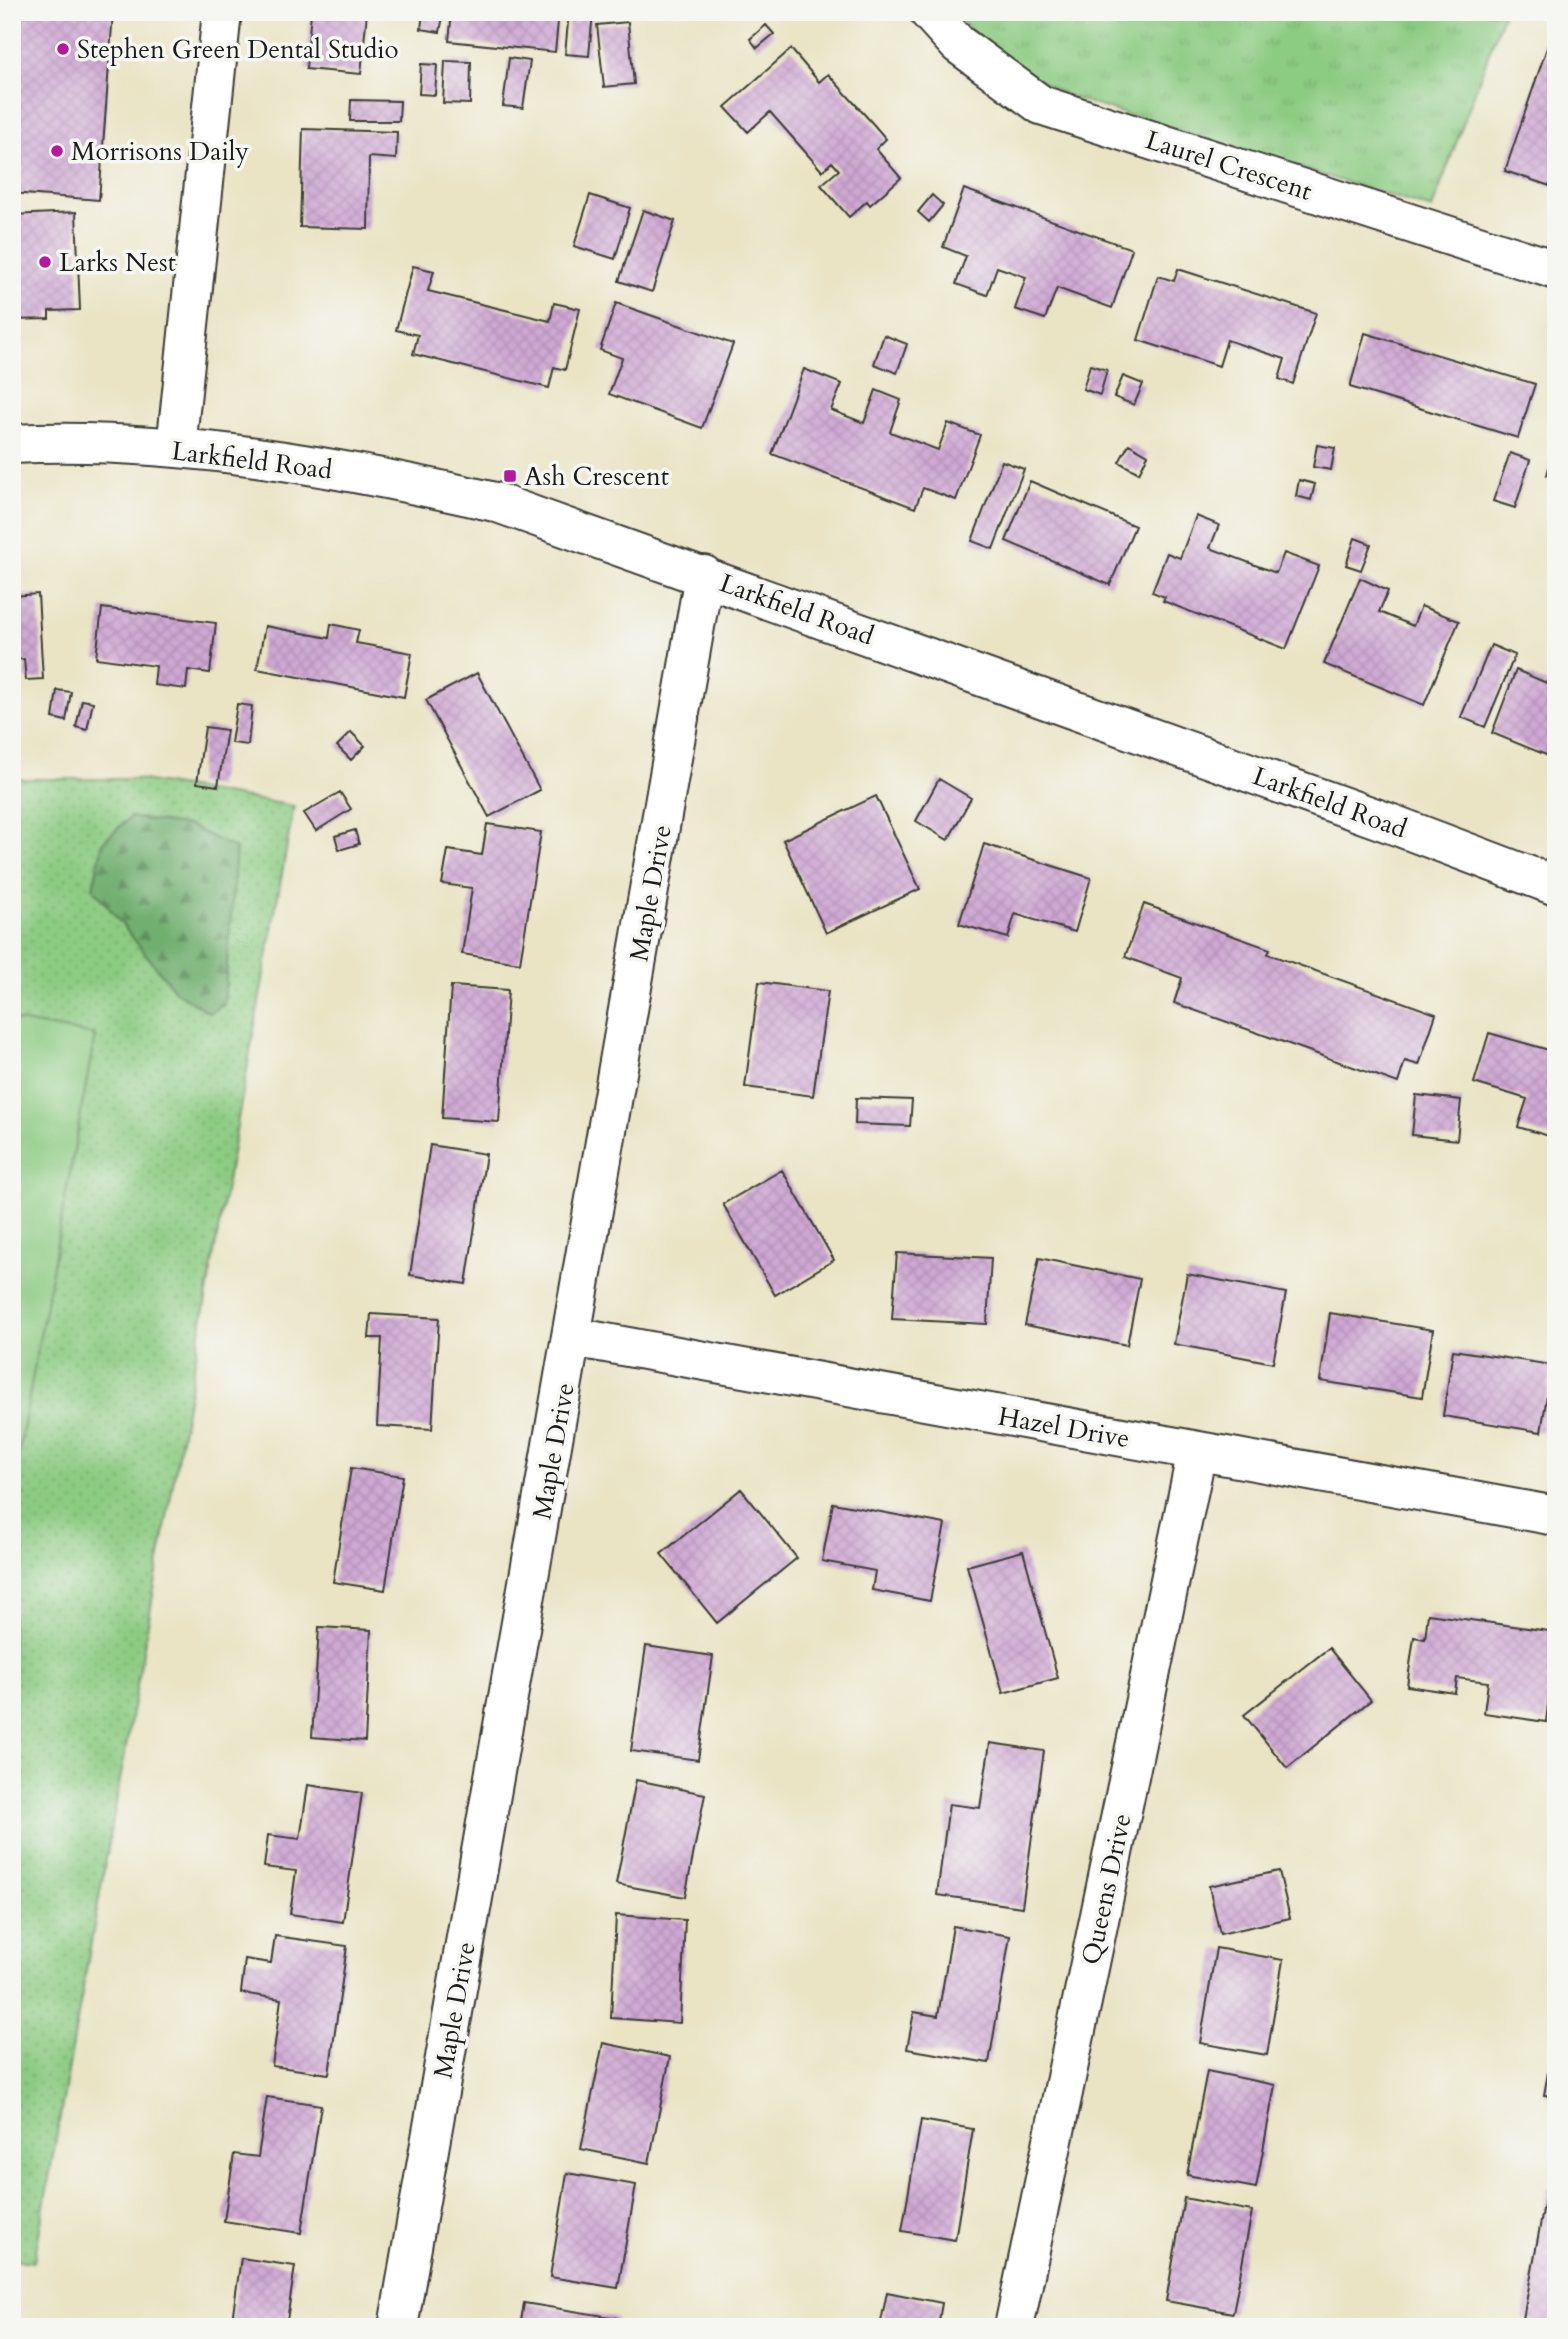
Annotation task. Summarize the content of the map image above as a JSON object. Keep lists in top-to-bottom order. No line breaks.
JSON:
{"streets":{"street":["Laurel Crescent","Larkfield Road","Maple Drive","Hazel Drive","Queens Drive"]},"crossings":[["Larkfield Road","Maple Drive"],["Maple Drive","Hazel Drive"],["Hazel Drive","Queens Drive"]],"places":{"other":["Stephen Green Dental Studio","Morrisons Daily","Larks Nest"],"transit":["Ash Crescent"]}}
